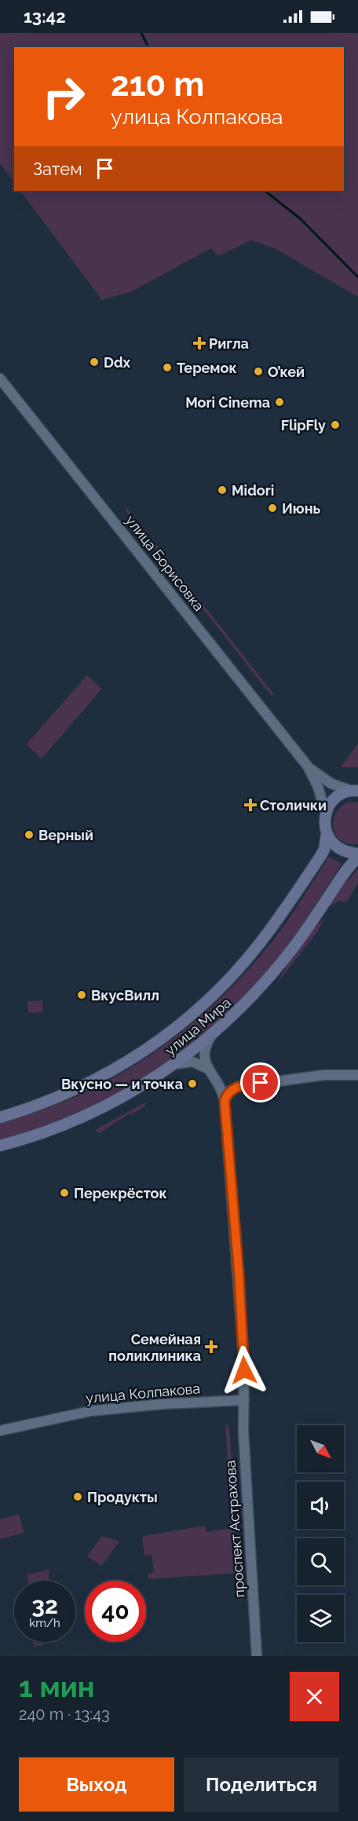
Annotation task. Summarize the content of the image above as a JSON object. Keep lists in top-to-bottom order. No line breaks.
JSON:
{"streets":{"main road":["улица Мира"],"street":["улица Борисовка","улица Колпакова","проспект Астрахова"]},"crossings":[["улица Колпакова","проспект Астрахова"]],"places":{"health":["Ригла","Столички","Семейная поликлиника"],"other":["Ddx","Теремок","О’кей","Mori Cinema","FlipFly","Midori","Июнь","Верный","ВкусВилл","Вкусно — и точка","Перекрёсток","Продукты"]},"north":"bottom right","page":{"status":"13:42","turn":["210 m","улица Колпакова"],"then":"Затем","speed":"32 km/h","limit":"40","heading":["1 мин","240 m · 13:43"],"buttons":["Выход","Поделиться"]}}
